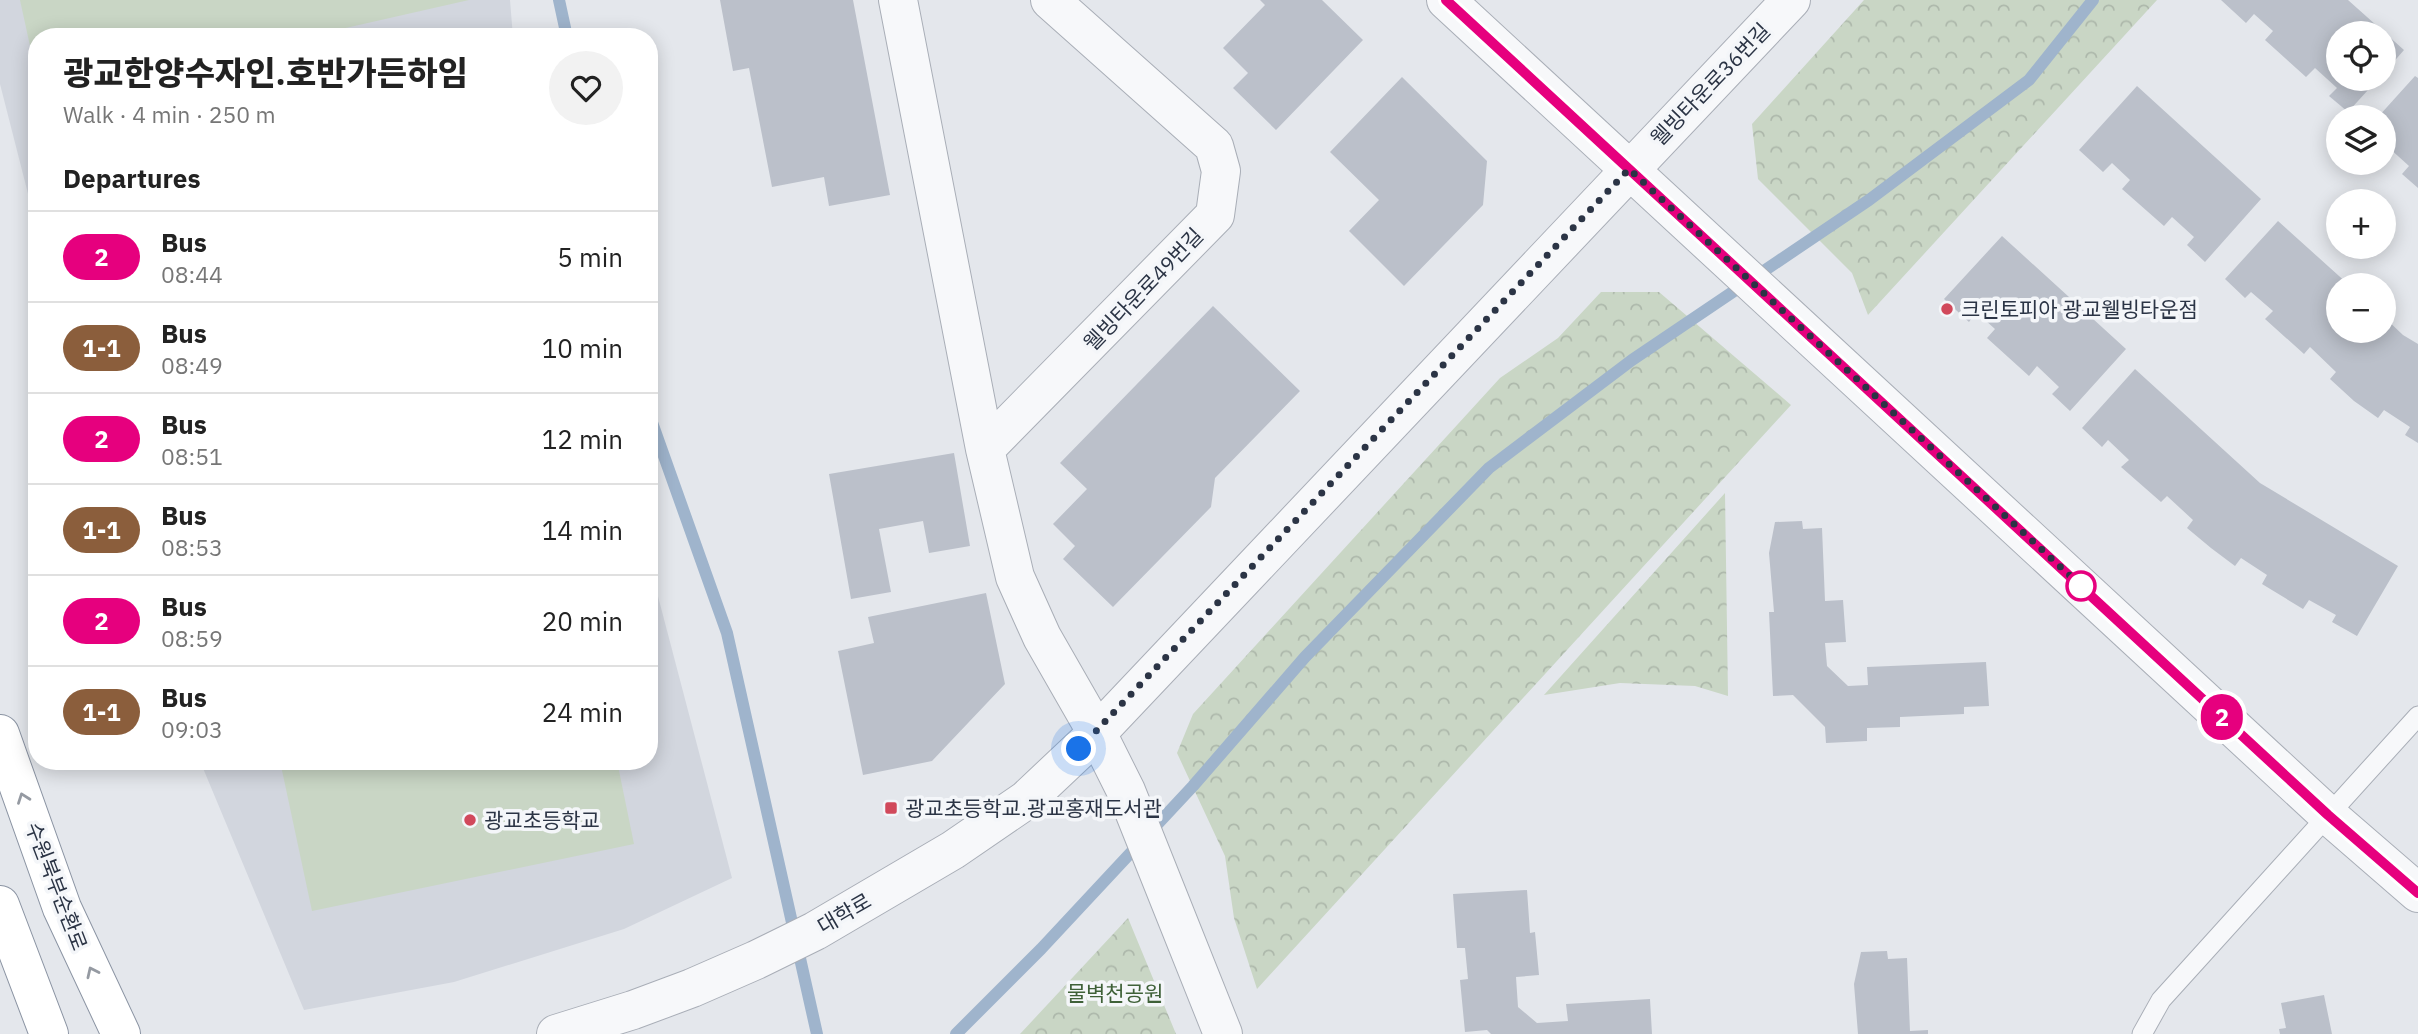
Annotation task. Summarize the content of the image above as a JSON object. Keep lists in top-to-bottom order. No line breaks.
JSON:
{"streets":{"highway":["수원북부순환로"],"street":["웰빙타운로36번길","웰빙타운로49번길","대학로"]},"crossings":[["웰빙타운로36번길","대학로"]],"parks":["물벽천공원"],"places":{"other":["크린토피아 광교웰빙타운점","광교초등학교"],"transit":["광교초등학교.광교홍재도서관"]},"lines":["bus line 2"],"page":{"on_map":"2","map_buttons":["+","−"],"heading":[["광교한양수자인.호반가든하임","Walk · 4 min · 250 m"],"Departures"],"list":[{"mark":"2","name":"Bus","note":"08:44","value":"5 min"},{"mark":"1-1","name":"Bus","note":"08:49","value":"10 min"},{"mark":"2","name":"Bus","note":"08:51","value":"12 min"},{"mark":"1-1","name":"Bus","note":"08:53","value":"14 min"},{"mark":"2","name":"Bus","note":"08:59","value":"20 min"},{"mark":"1-1","name":"Bus","note":"09:03","value":"24 min"}]}}
